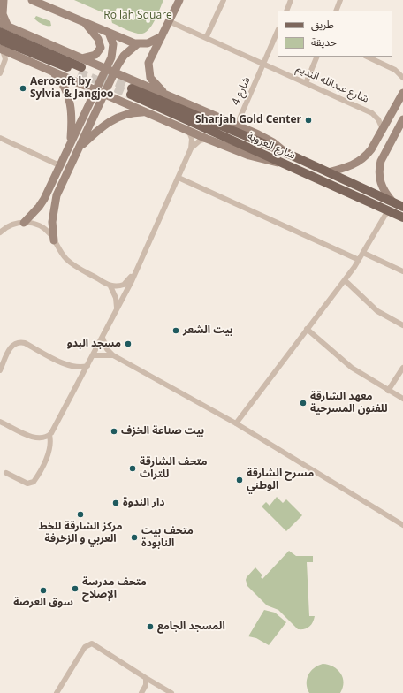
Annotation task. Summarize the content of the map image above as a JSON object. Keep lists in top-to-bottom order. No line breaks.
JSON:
{"streets":{"main road":["شارع العروبة"],"street":["شارع عبدالله النديم","شارع 4"]},"crossings":[["شارع عبدالله النديم","شارع 4"]],"parks":["Rollah Square"],"places":["Aerosoft by Sylvia & Jangjoo","Sharjah Gold Center","بيت الشعر","مسجد البدو","معهد الشارقة للفنون المسرحية","بيت صناعة الخزف","متحف الشارقة للتراث","مسرح الشارقة الوطني","دار الندوة","مركز الشارقة للخط العربي و الزخرفة","متحف بيت النابودة","متحف مدرسة الإصلاح","سوق العرصة","المسجد الجامع"],"legend":["طريق","حديقة"]}
